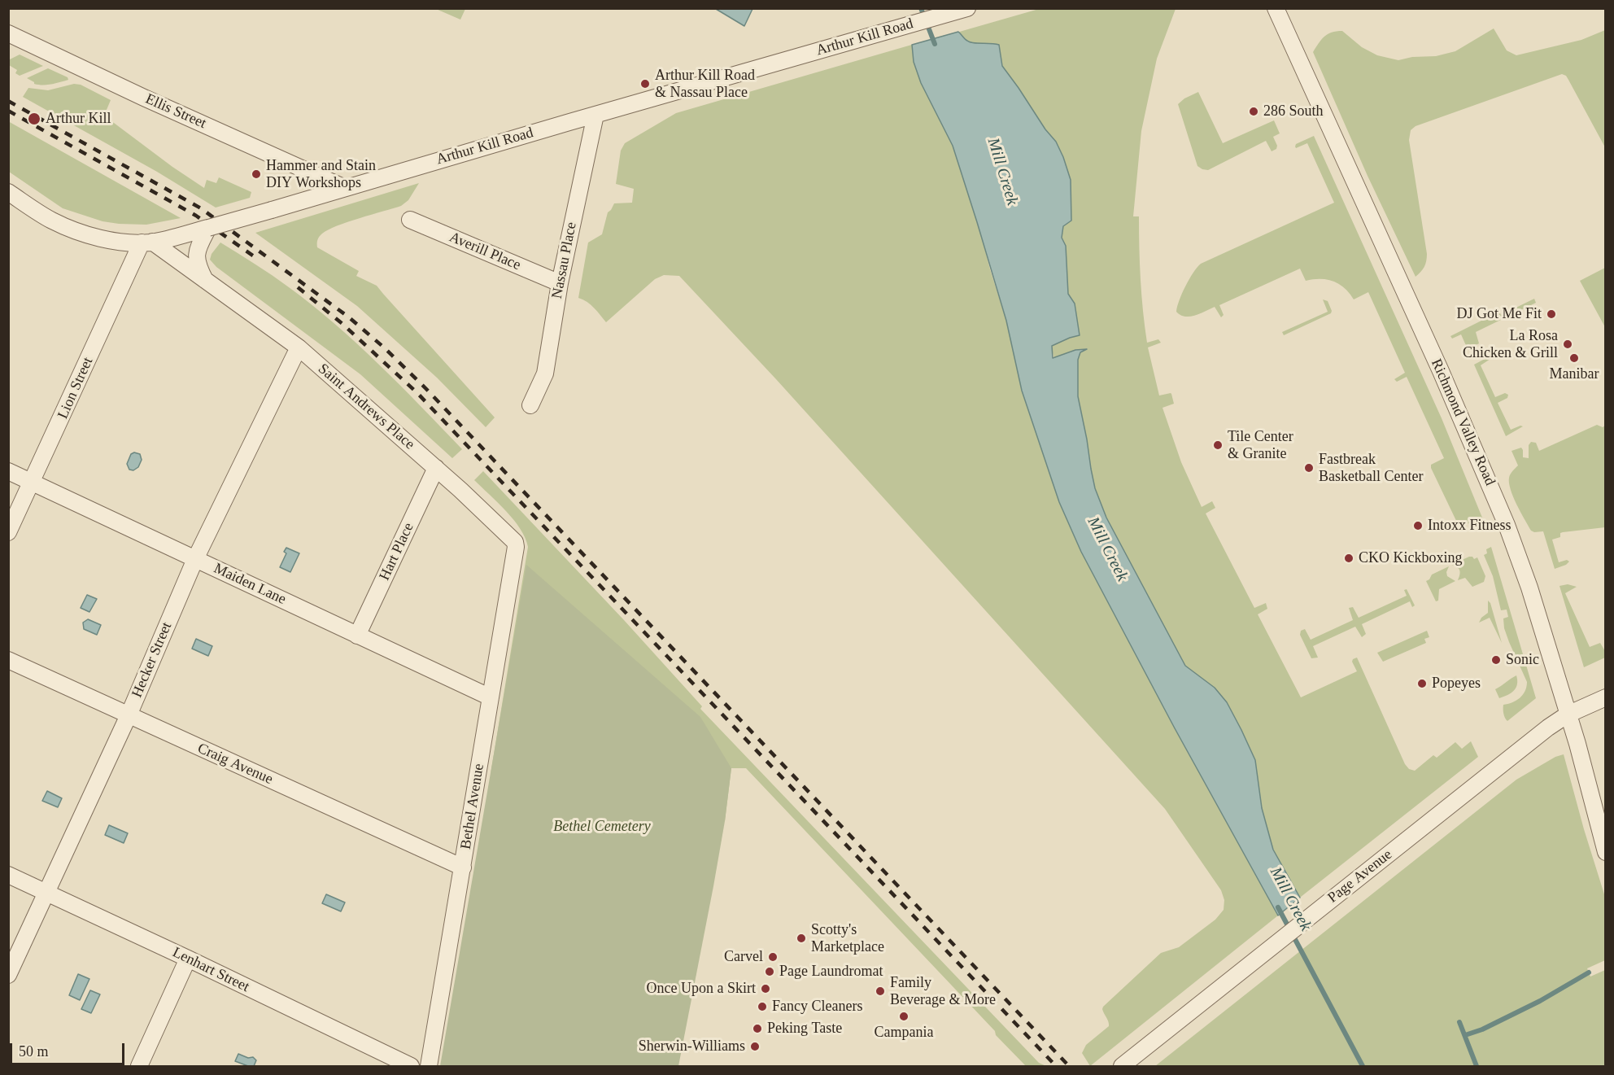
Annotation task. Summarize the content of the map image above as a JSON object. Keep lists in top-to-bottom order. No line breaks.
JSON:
{"streets":{"street":["Arthur Kill Road","Ellis Street","Averill Place","Nassau Place","Lion Street","Saint Andrews Place","Richmond Valley Road","Hart Place","Maiden Lane","Hecker Street","Craig Avenue","Bethel Avenue","Page Avenue","Lenhart Street"]},"crossings":[["Arthur Kill Road","Ellis Street"],["Arthur Kill Road","Nassau Place"],["Arthur Kill Road","Lion Street"],["Arthur Kill Road","Saint Andrews Place"],["Averill Place","Nassau Place"],["Lion Street","Saint Andrews Place"],["Lion Street","Maiden Lane"],["Saint Andrews Place","Hart Place"],["Saint Andrews Place","Hecker Street"],["Saint Andrews Place","Bethel Avenue"],["Richmond Valley Road","Page Avenue"],["Hart Place","Maiden Lane"],["Maiden Lane","Hecker Street"],["Maiden Lane","Bethel Avenue"],["Hecker Street","Craig Avenue"],["Hecker Street","Lenhart Street"],["Craig Avenue","Bethel Avenue"]],"water":["Mill Creek"],"parks":["Bethel Cemetery"],"places":["Arthur Kill Road & Nassau Place","286 South","Arthur Kill","Hammer and Stain DIY Workshops","DJ Got Me Fit","La Rosa Chicken & Grill","Manibar","Tile Center & Granite","Fastbreak Basketball Center","Intoxx Fitness","CKO Kickboxing","Sonic","Popeyes","Scotty's Marketplace","Carvel","Page Laundromat","Once Upon a Skirt","Family Beverage & More","Fancy Cleaners","Campania","Peking Taste","Sherwin-Williams"],"scale_bar":"50 m"}
